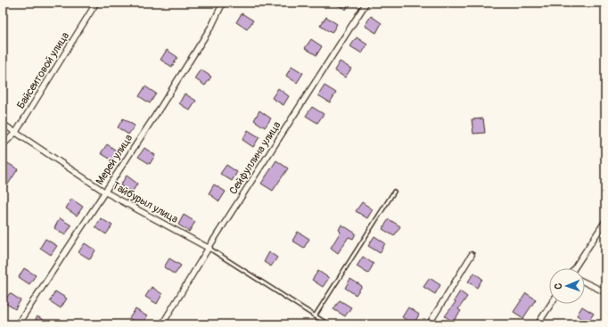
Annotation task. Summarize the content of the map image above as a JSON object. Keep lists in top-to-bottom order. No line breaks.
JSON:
{"streets":{"street":["Байсеитовой улица","Сейфуллина улица","Мерей улица","Тайбурыл улица"]},"crossings":[["Байсеитовой улица","Тайбурыл улица"],["Сейфуллина улица","Тайбурыл улица"],["Мерей улица","Тайбурыл улица"]],"north":"left"}
